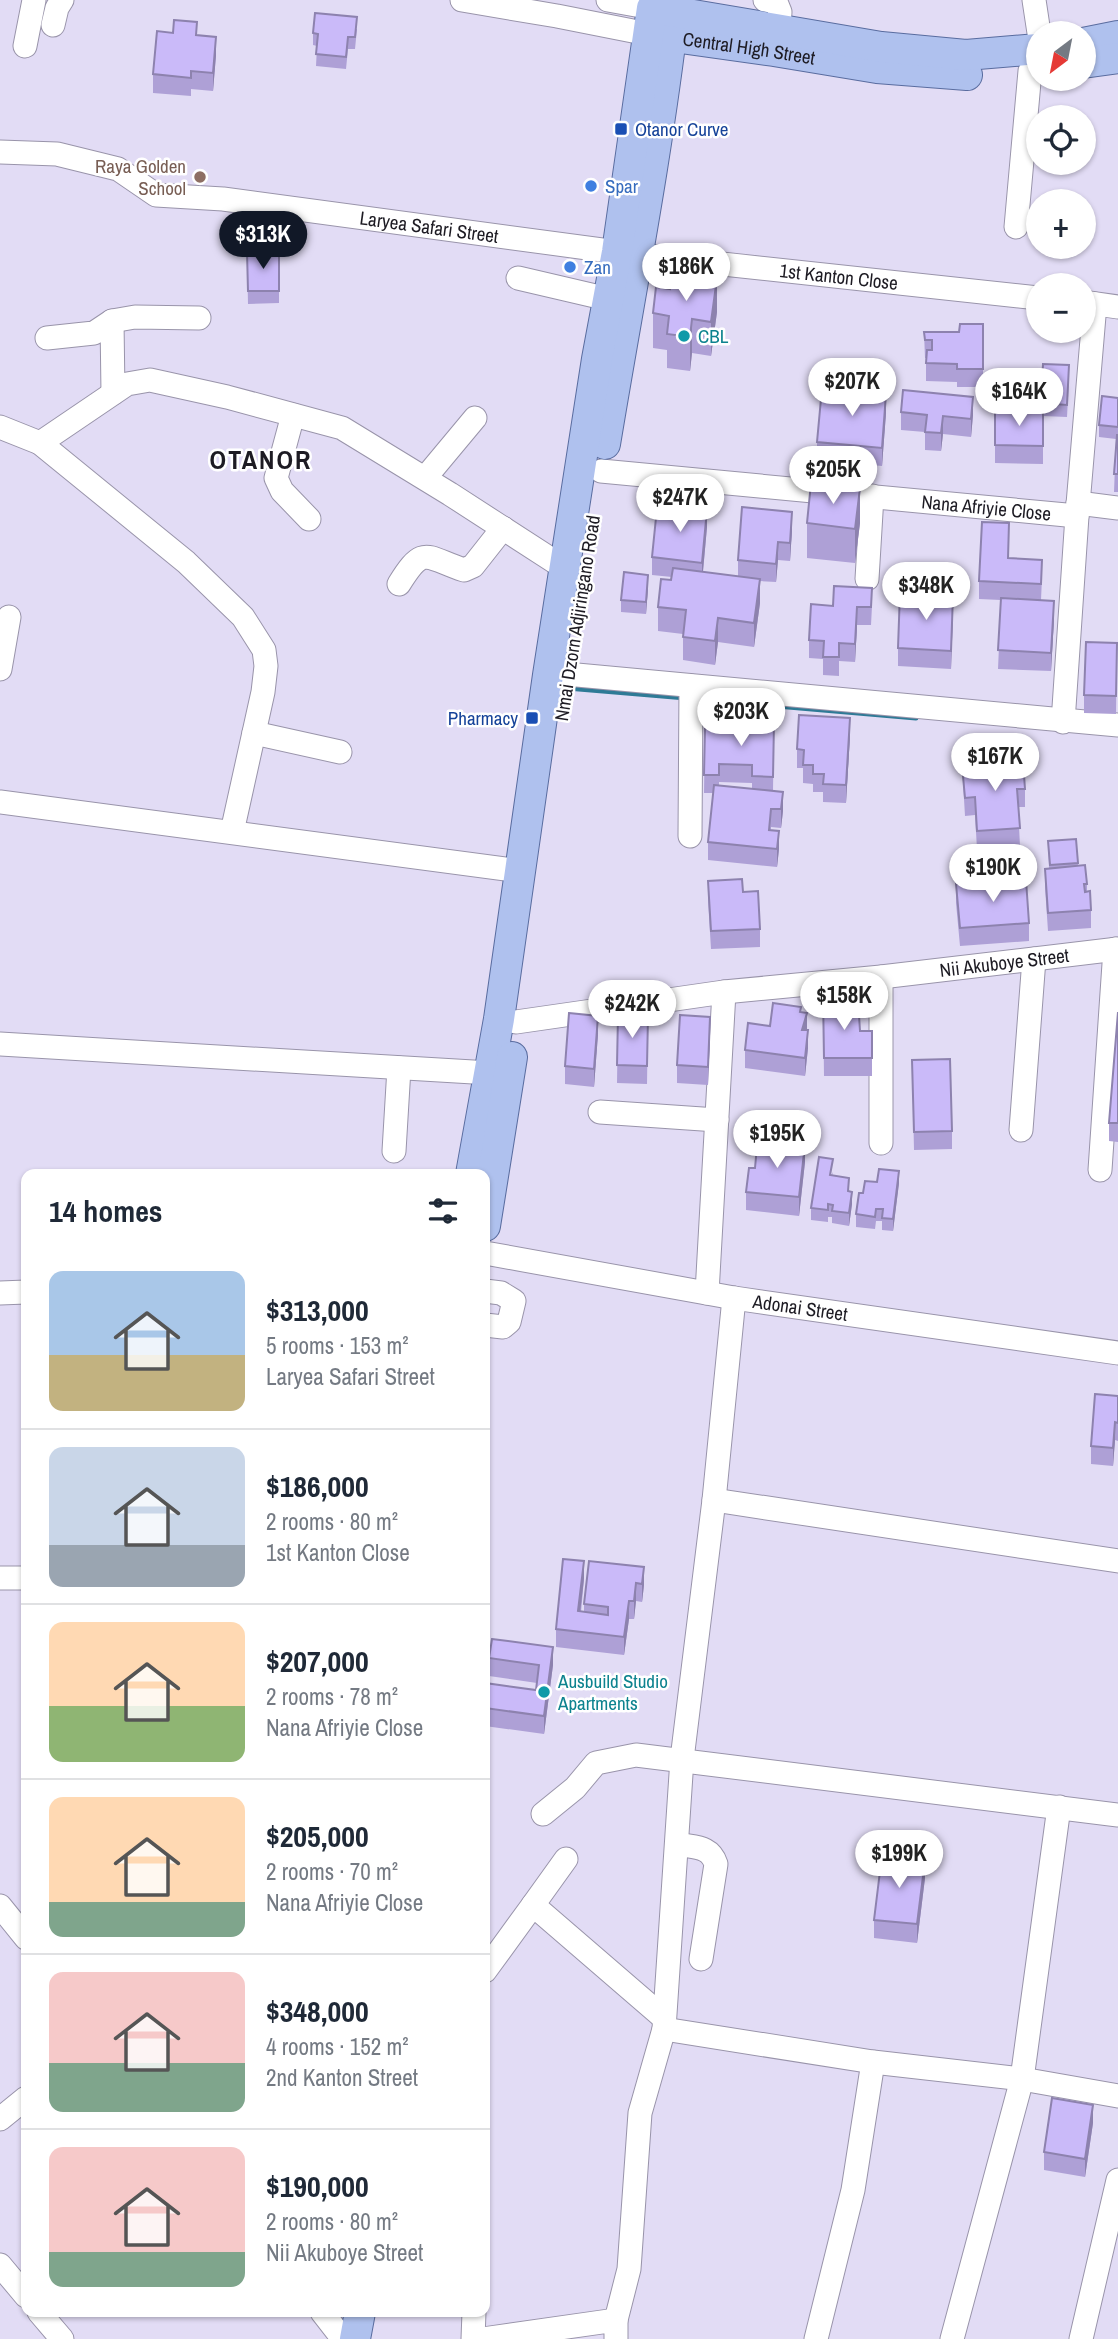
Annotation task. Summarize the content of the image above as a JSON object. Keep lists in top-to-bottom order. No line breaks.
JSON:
{"streets":{"main road":["Central High Street","Nmai Dzorn Adjiringano Road"],"street":["Laryea Safari Street","1st Kanton Close","Nana Afriyie Close","Nii Akuboye Street","Adonai Street"]},"crossings":[["Central High Street","Nmai Dzorn Adjiringano Road"],["Laryea Safari Street","1st Kanton Close"],["Laryea Safari Street","Nmai Dzorn Adjiringano Road"],["1st Kanton Close","Nmai Dzorn Adjiringano Road"],["Nana Afriyie Close","Nmai Dzorn Adjiringano Road"],["Nmai Dzorn Adjiringano Road","Nii Akuboye Street"]],"districts":["OTANOR"],"places":{"transit":["Otanor Curve","Pharmacy"],"other":["Raya Golden School","Spar","Zan","CBL","Ausbuild Studio Apartments"]},"north":"bottom left","page":{"map_buttons":["+","−"],"price":["$313K","$186K","$207K","$164K","$205K","$247K","$348K","$203K","$167K","$190K","$158K","$242K","$195K","$199K"],"heading":"14 homes","list":[{"name":"$313,000","note":"5 rooms · 153 m² · Laryea Safari Street"},{"name":"$186,000","note":"2 rooms · 80 m² · 1st Kanton Close"},{"name":"$207,000","note":"2 rooms · 78 m² · Nana Afriyie Close"},{"name":"$205,000","note":"2 rooms · 70 m² · Nana Afriyie Close"},{"name":"$348,000","note":"4 rooms · 152 m² · 2nd Kanton Street"},{"name":"$190,000","note":"2 rooms · 80 m² · Nii Akuboye Street"}]}}
